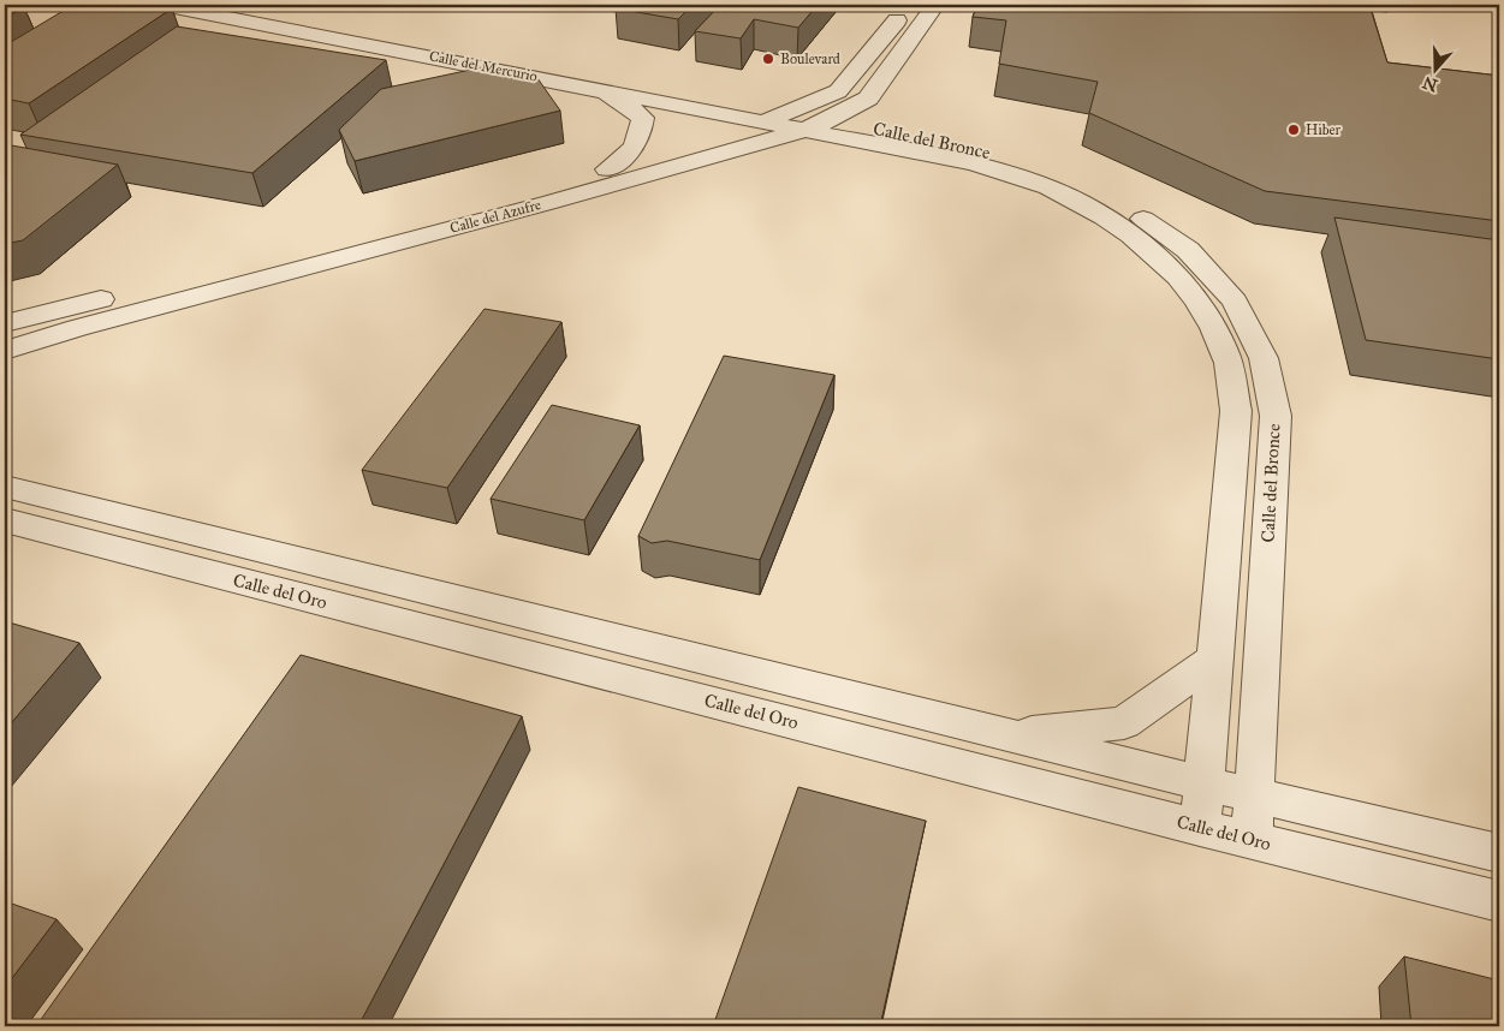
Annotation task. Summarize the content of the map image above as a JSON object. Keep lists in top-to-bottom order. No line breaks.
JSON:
{"streets":{"street":["Calle del Mercurio","Calle del Bronce","Calle del Azufre","Calle del Oro"]},"crossings":[["Calle del Mercurio","Calle del Bronce"],["Calle del Mercurio","Calle del Azufre"],["Calle del Bronce","Calle del Azufre"],["Calle del Bronce","Calle del Oro"]],"places":["Boulevard","Hiber"],"north":"bottom"}
